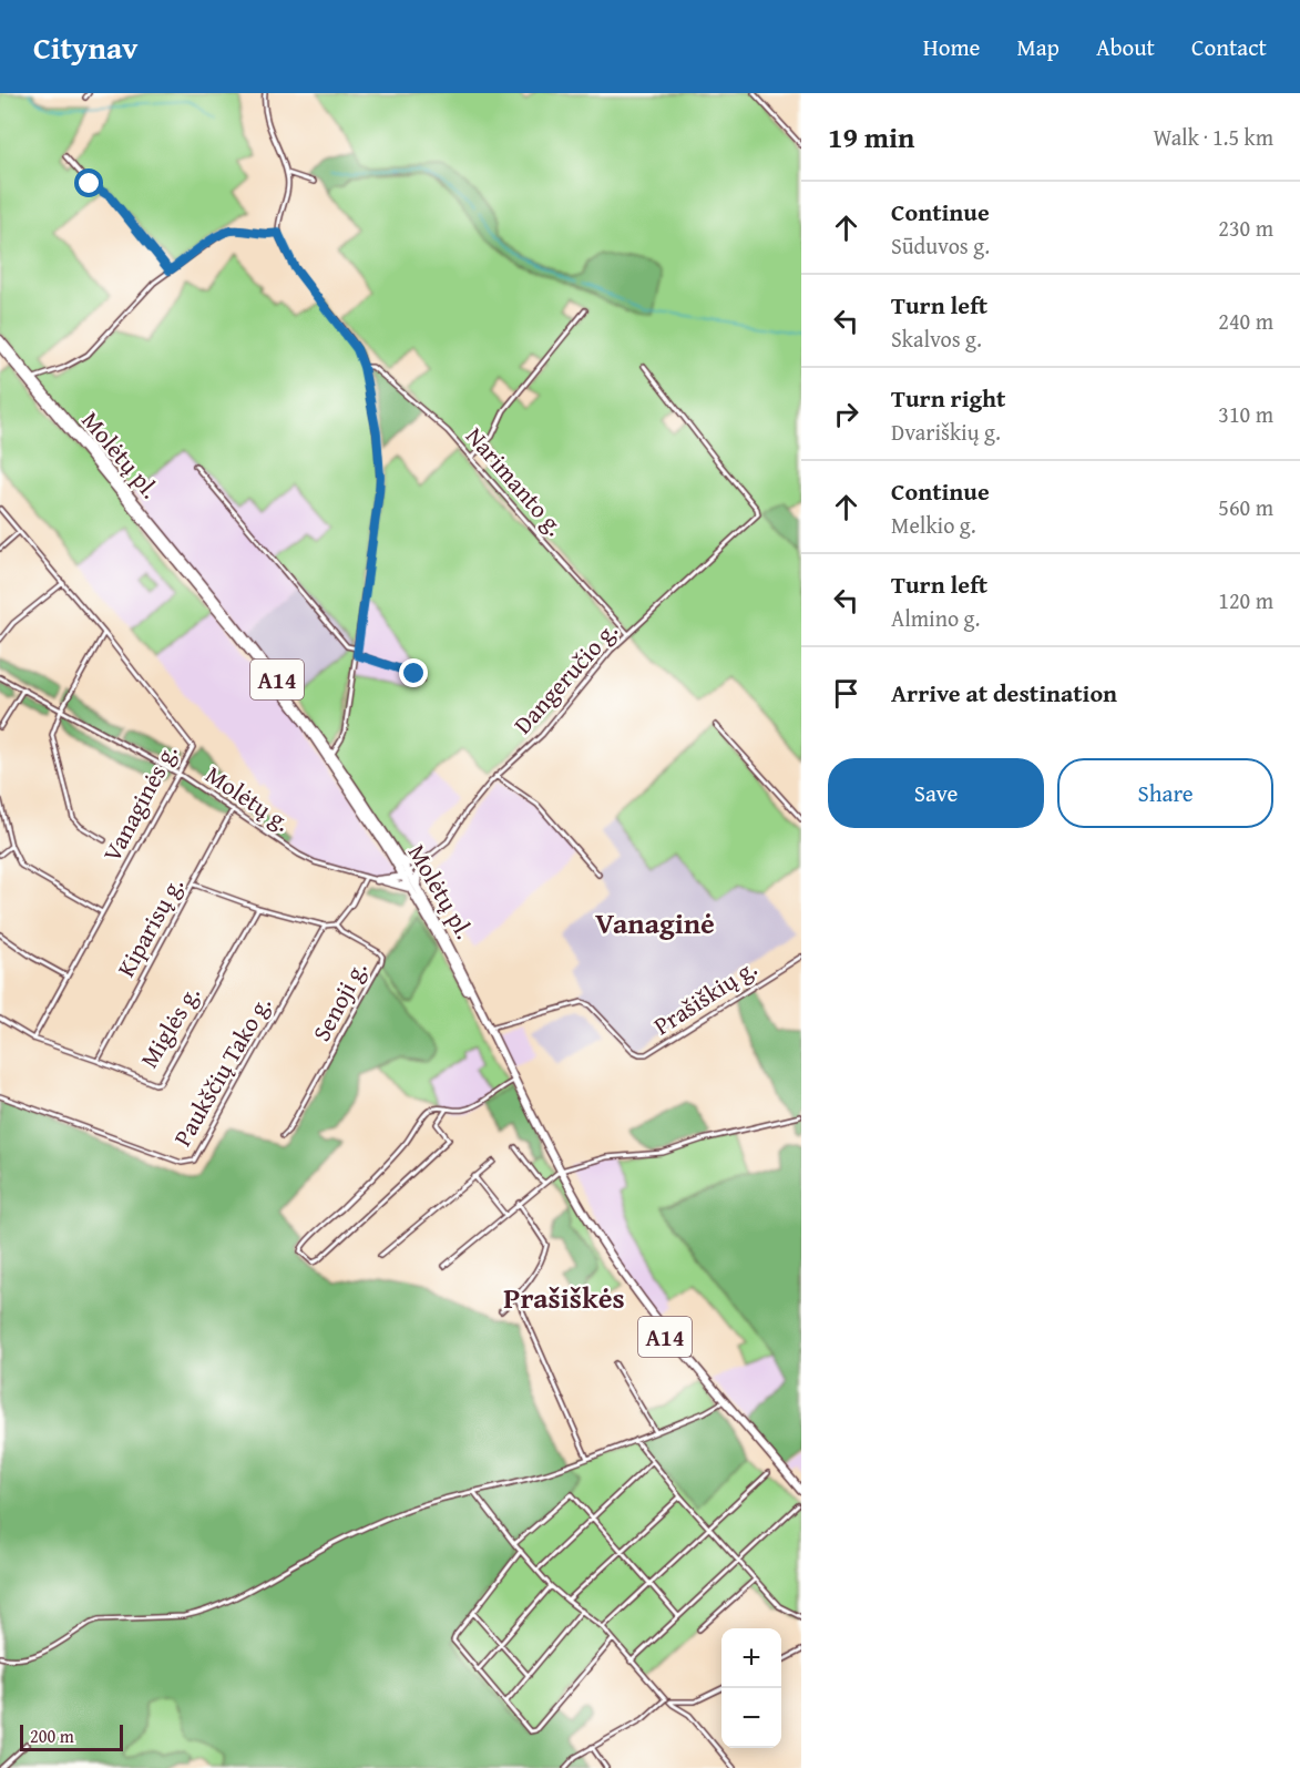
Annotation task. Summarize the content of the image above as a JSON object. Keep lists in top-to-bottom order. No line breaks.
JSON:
{"streets":{"highway":["Molėtų pl.","A14"],"street":["Narimanto g.","Dangeručio g.","Molėtų g.","Vanaginės g.","Kiparisų g.","Prašiškių g.","Senoji g.","Miglės g.","Paukščių Tako g."]},"crossings":[["Molėtų pl.","Dangeručio g."],["Molėtų pl.","Prašiškių g."],["Narimanto g.","Dangeručio g."],["Molėtų g.","Vanaginės g."],["Molėtų g.","Kiparisų g."],["Vanaginės g.","Miglės g."],["Kiparisų g.","Senoji g."],["Kiparisų g.","Miglės g."],["Senoji g.","Miglės g."],["Senoji g.","Paukščių Tako g."]],"districts":["Vanaginė","Prašiškės"],"scale_bar":"200 m","page":{"header":"Citynav","nav":["Home","Map","About","Contact"],"heading":["19 min","Walk · 1.5 km"],"list":[["Continue","Sūduvos g.","230 m"],["Turn left","Skalvos g.","240 m"],["Turn right","Dvariškių g.","310 m"],["Continue","Melkio g.","560 m"],["Turn left","Almino g.","120 m"],"Arrive at destination"],"buttons":["Save","Share"],"map_buttons":["+","−"],"scale":"200 m"}}
